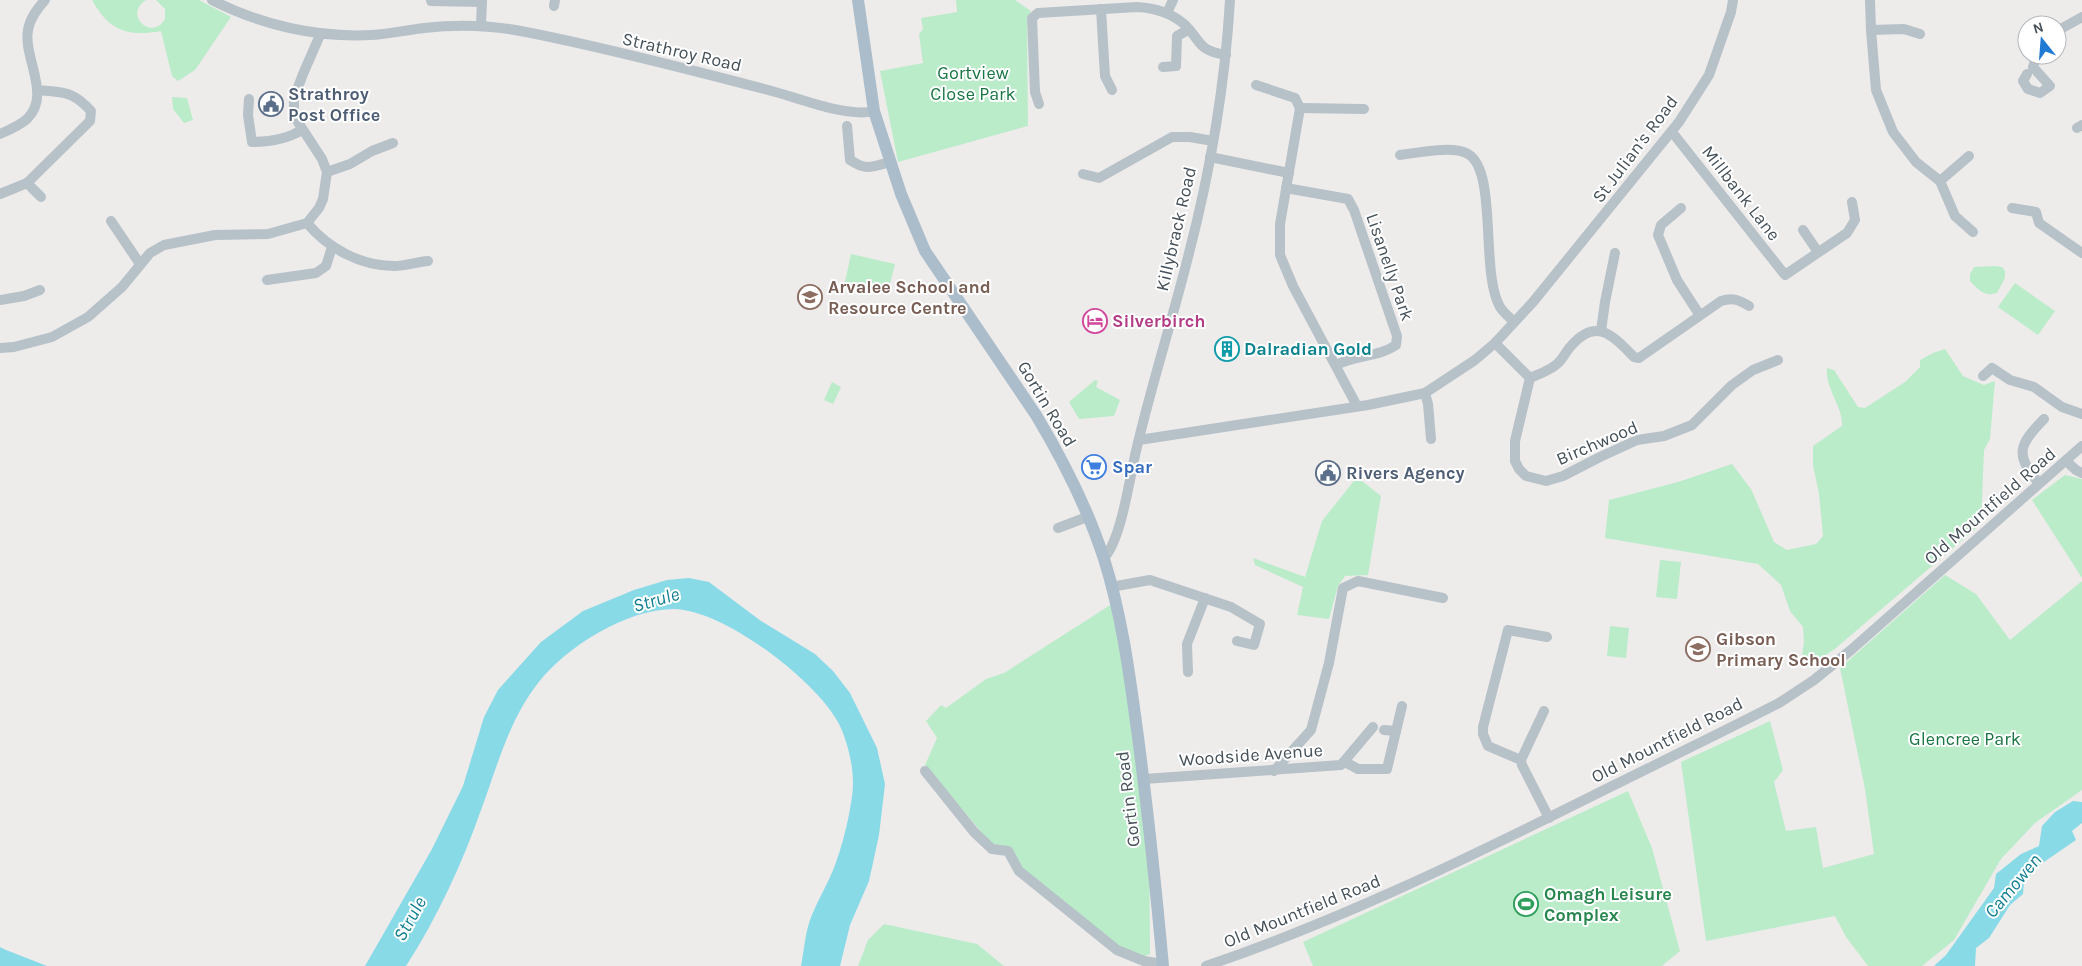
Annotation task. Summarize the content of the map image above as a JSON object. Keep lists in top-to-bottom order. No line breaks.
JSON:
{"streets":{"main road":["Gortin Road"],"street":["Strathroy Road","St Julian's Road","Millbank Lane","Killybrack Road","Lisanelly Park","Birchwood","Old Mountfield Road","Woodside Avenue"]},"crossings":[["Strathroy Road","Gortin Road"],["St Julian's Road","Millbank Lane"],["Killybrack Road","Gortin Road"],["Gortin Road","Woodside Avenue"]],"water":["Strule","Camowen"],"parks":["Gortview Close Park","Glencree Park"],"places":{"public building":["Strathroy Post Office","Rivers Agency"],"school or university":["Arvalee School and Resource Centre","Gibson Primary School"],"hotel":["Silverbirch"],"building":["Dalradian Gold"],"supermarket":["Spar"],"sports":["Omagh Leisure Complex"]},"north":"top"}
